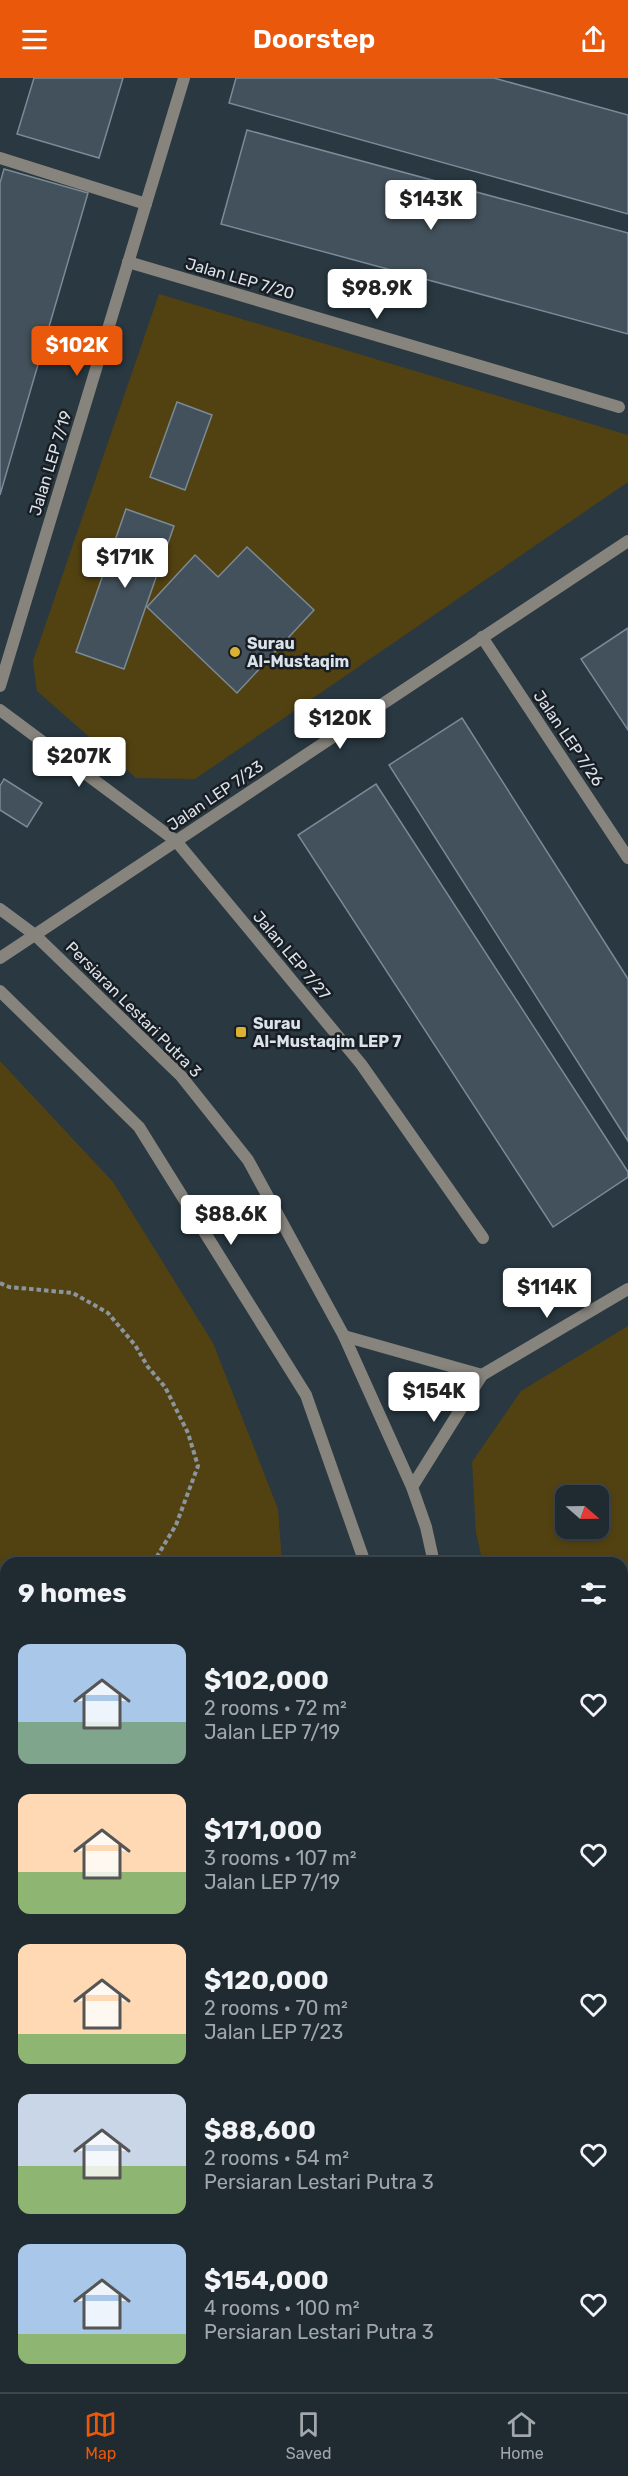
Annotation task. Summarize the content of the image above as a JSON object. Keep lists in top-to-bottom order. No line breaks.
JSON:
{"streets":{"street":["Jalan LEP 7/20","Jalan LEP 7/19","Jalan LEP 7/26","Jalan LEP 7/23","Jalan LEP 7/27","Persiaran Lestari Putra 3"]},"crossings":[["Jalan LEP 7/20","Jalan LEP 7/19"],["Jalan LEP 7/26","Jalan LEP 7/23"],["Jalan LEP 7/23","Jalan LEP 7/27"],["Jalan LEP 7/23","Persiaran Lestari Putra 3"]],"places":{"other":["Surau Al-Mustaqim"],"transit":["Surau Al-Mustaqim LEP 7"]},"north":"right","page":{"header":"Doorstep","price":["$143K","$98.9K","$102K","$171K","$120K","$207K","$88.6K","$114K","$154K"],"heading":"9 homes","list":[{"name":"$102,000","note":"2 rooms · 72 m² · Jalan LEP 7/19"},{"name":"$171,000","note":"3 rooms · 107 m² · Jalan LEP 7/19"},{"name":"$120,000","note":"2 rooms · 70 m² · Jalan LEP 7/23"},{"name":"$88,600","note":"2 rooms · 54 m² · Persiaran Lestari Putra 3"},{"name":"$154,000","note":"4 rooms · 100 m² · Persiaran Lestari Putra 3"}],"tabs":["Map","Saved","Home"]}}
